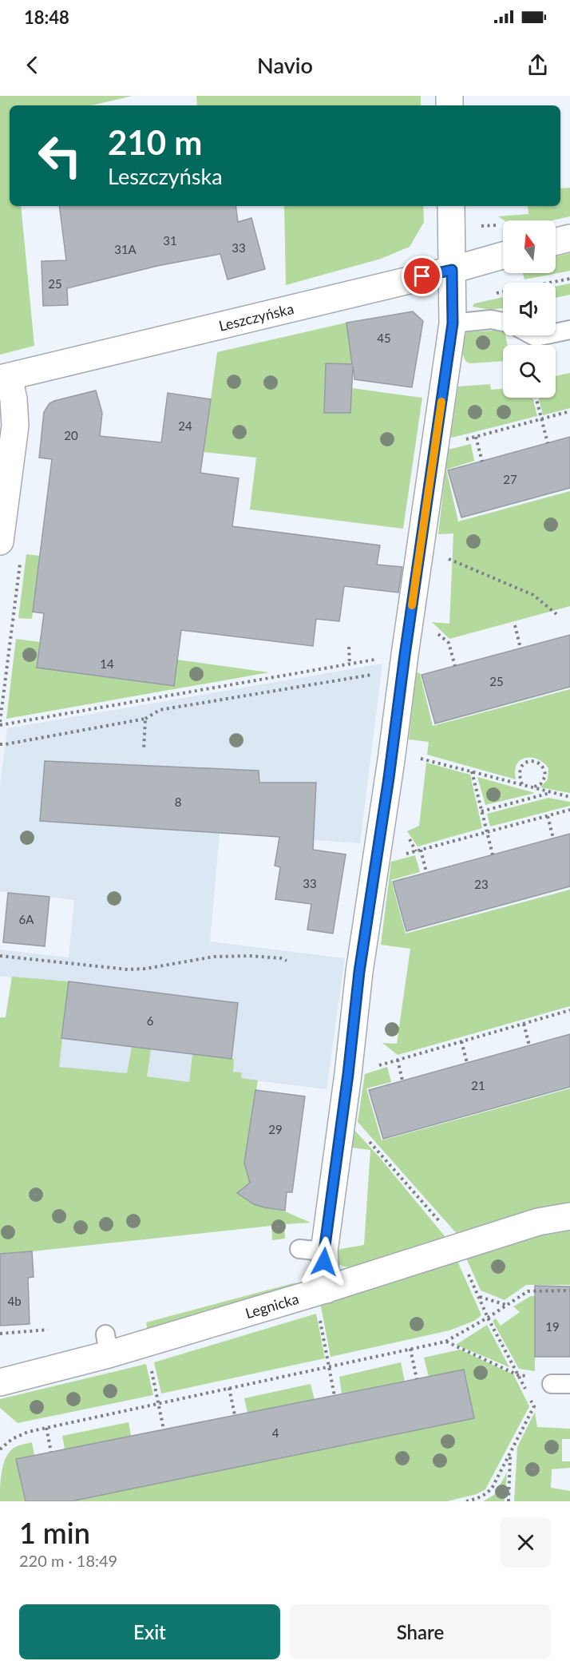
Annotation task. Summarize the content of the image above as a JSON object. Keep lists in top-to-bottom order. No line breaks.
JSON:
{"streets":{"street":["Leszczyńska","Legnicka"]},"house_numbers":["31","33","31A","25","45","24","20","27","14","25","8","33","23","6A","6","21","29","4b","19","4"],"north":"top","page":{"status":"18:48","header":"Navio","turn":["210 m","Leszczyńska"],"heading":["1 min","220 m · 18:49"],"buttons":["Exit","Share"]}}
